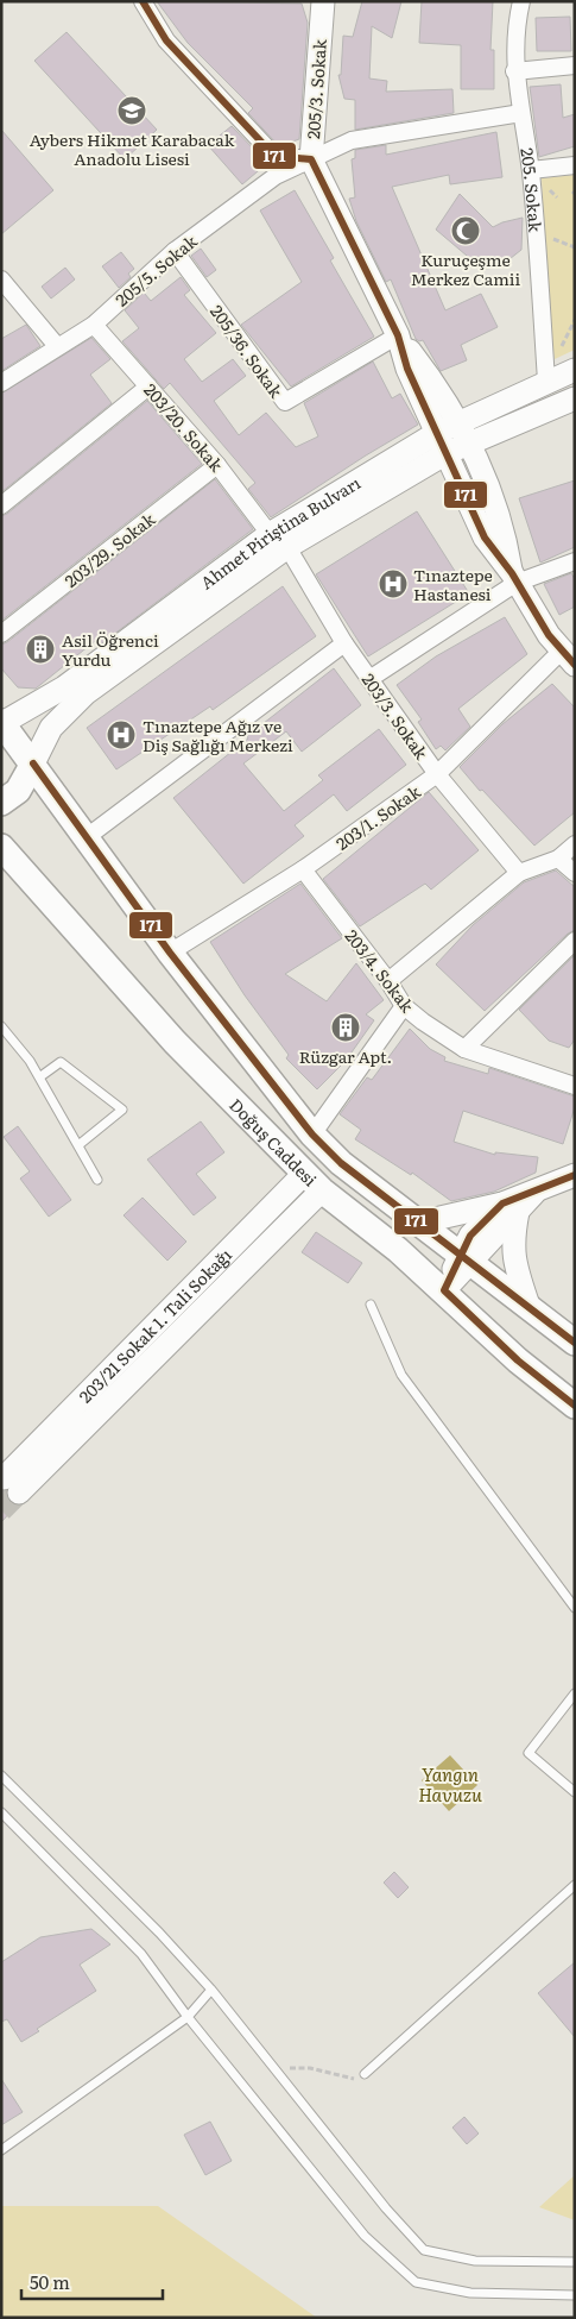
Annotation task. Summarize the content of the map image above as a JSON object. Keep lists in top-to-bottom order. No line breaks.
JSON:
{"streets":{"main road":["205/3. Sokak","Ahmet Piriştina Bulvarı","Doğuş Caddesi","203/21 Sokak 1. Tali Sokağı"],"street":["205. Sokak","205/5. Sokak","205/36. Sokak","203/20. Sokak","203/29. Sokak","203/3. Sokak","203/1. Sokak","203/4. Sokak"]},"crossings":[["205/3. Sokak","205/5. Sokak"],["205/3. Sokak","205/36. Sokak"],["205/3. Sokak","Ahmet Piriştina Bulvarı"],["205. Sokak","205/5. Sokak"],["205. Sokak","Ahmet Piriştina Bulvarı"],["205/5. Sokak","205/36. Sokak"],["205/5. Sokak","203/20. Sokak"],["203/20. Sokak","Ahmet Piriştina Bulvarı"],["203/20. Sokak","203/29. Sokak"],["203/20. Sokak","203/3. Sokak"],["Ahmet Piriştina Bulvarı","203/3. Sokak"],["Ahmet Piriştina Bulvarı","Doğuş Caddesi"],["203/3. Sokak","203/1. Sokak"],["203/1. Sokak","203/4. Sokak"],["203/1. Sokak","Doğuş Caddesi"],["Doğuş Caddesi","203/21 Sokak 1. Tali Sokağı"]],"water":["Yangın Havuzu"],"places":{"school or university":["Aybers Hikmet Karabacak Anadolu Lisesi"],"mosque":["Kuruçeşme Merkez Camii"],"hospital":["Tınaztepe Hastanesi","Tınaztepe Ağız ve Diş Sağlığı Merkezi"],"building":["Asil Öğrenci Yurdu","Rüzgar Apt."]},"lines":["transit line 171"],"scale_bar":"50 m"}
